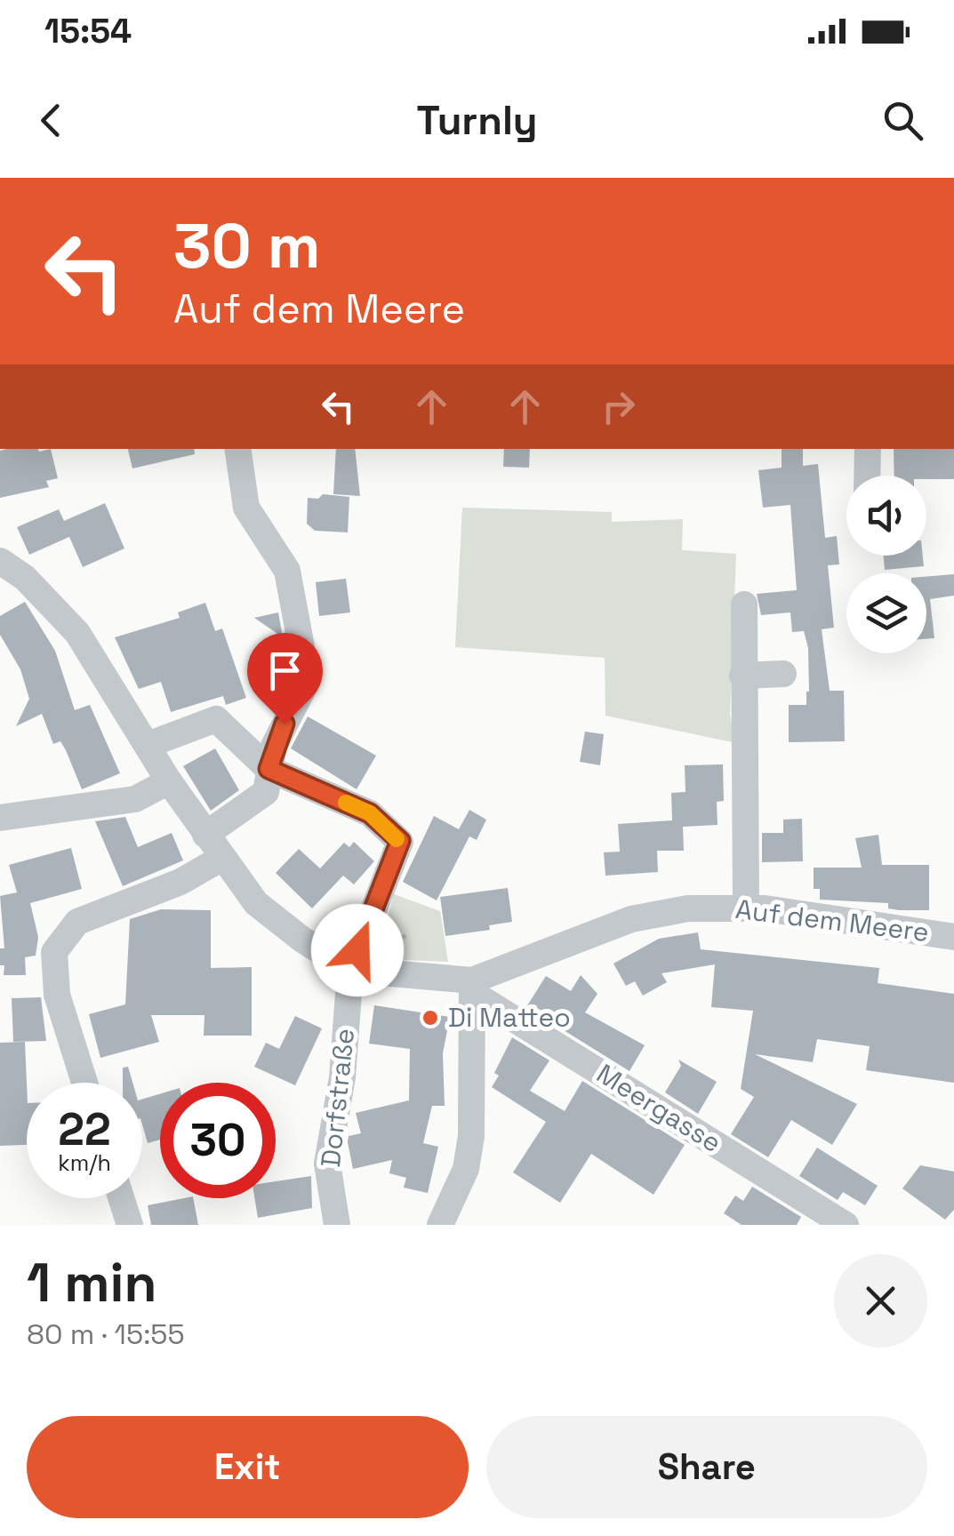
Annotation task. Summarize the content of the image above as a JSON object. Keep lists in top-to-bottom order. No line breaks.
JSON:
{"streets":{"street":["Auf dem Meere","Dorfstraße","Meergasse"]},"crossings":[["Auf dem Meere","Dorfstraße"],["Auf dem Meere","Meergasse"]],"places":["Di Matteo"],"page":{"status":"15:54","header":"Turnly","turn":["30 m","Auf dem Meere"],"speed":"22 km/h","limit":"30","heading":["1 min","80 m · 15:55"],"buttons":["Exit","Share"]}}
